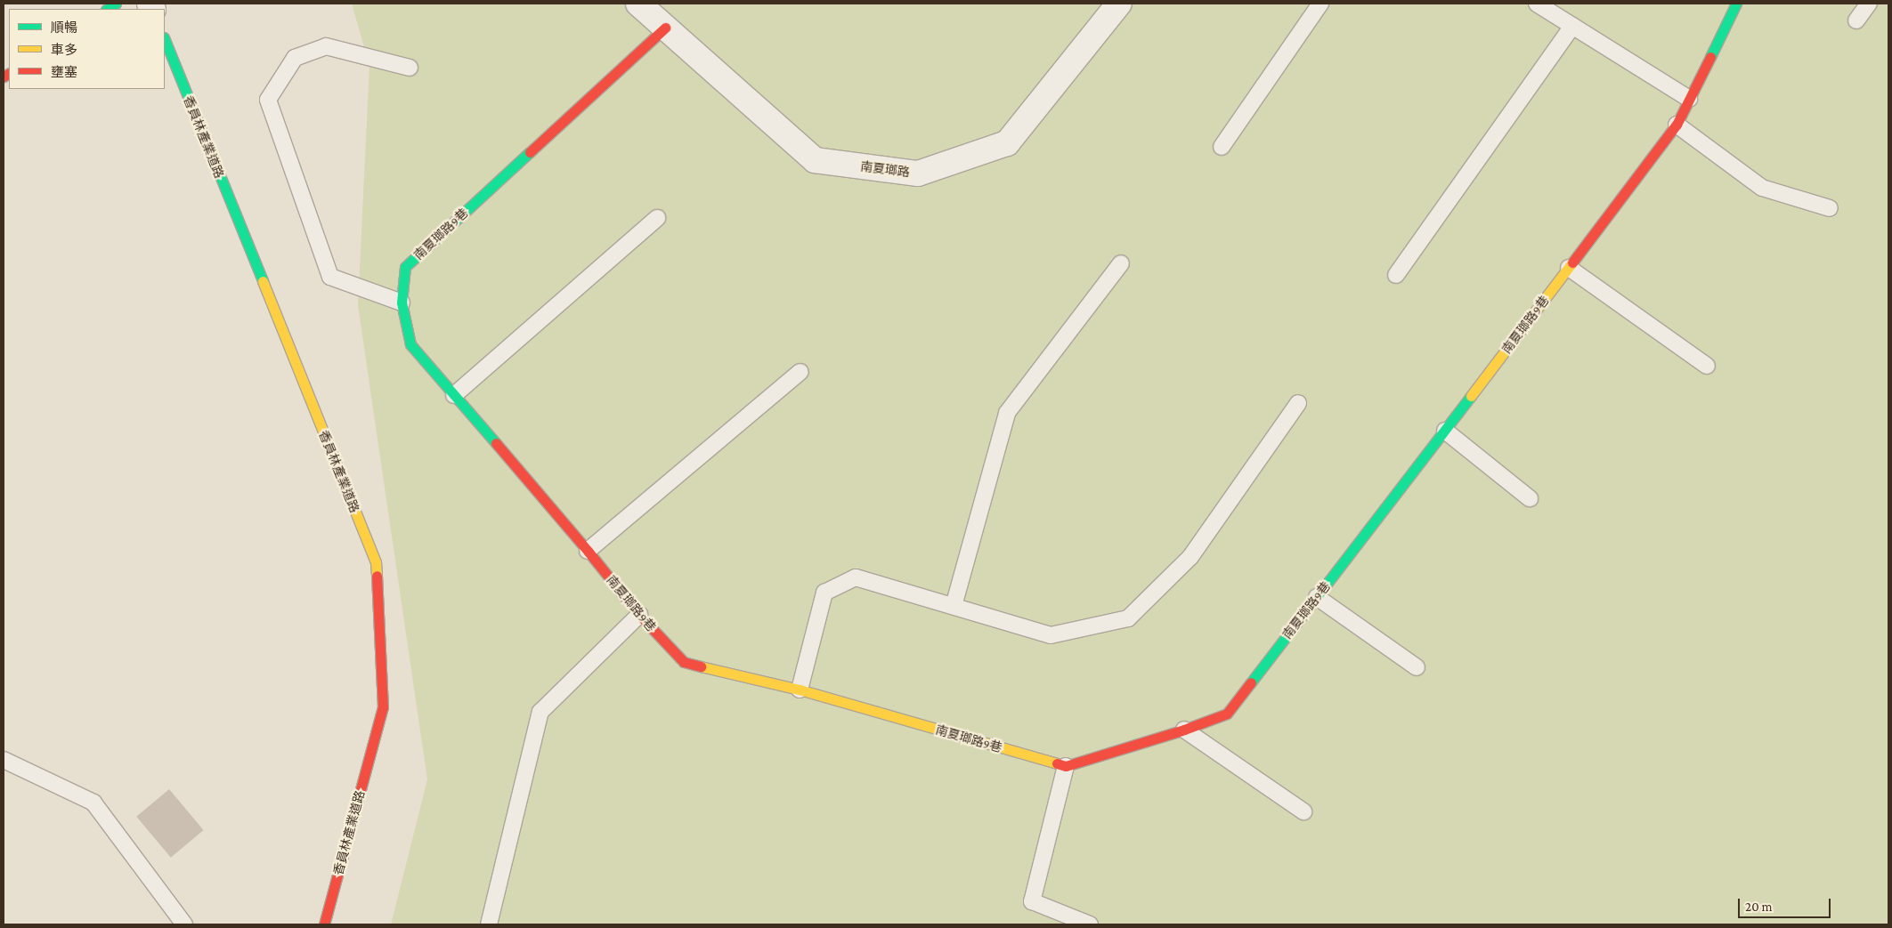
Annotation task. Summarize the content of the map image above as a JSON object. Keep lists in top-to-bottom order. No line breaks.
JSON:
{"streets":{"street":["香員林產業道路","南夏瑯路","南夏瑯路9巷"]},"crossings":[["南夏瑯路","南夏瑯路9巷"]],"legend":["順暢","車多","壅塞"],"scale_bar":"20 m"}
